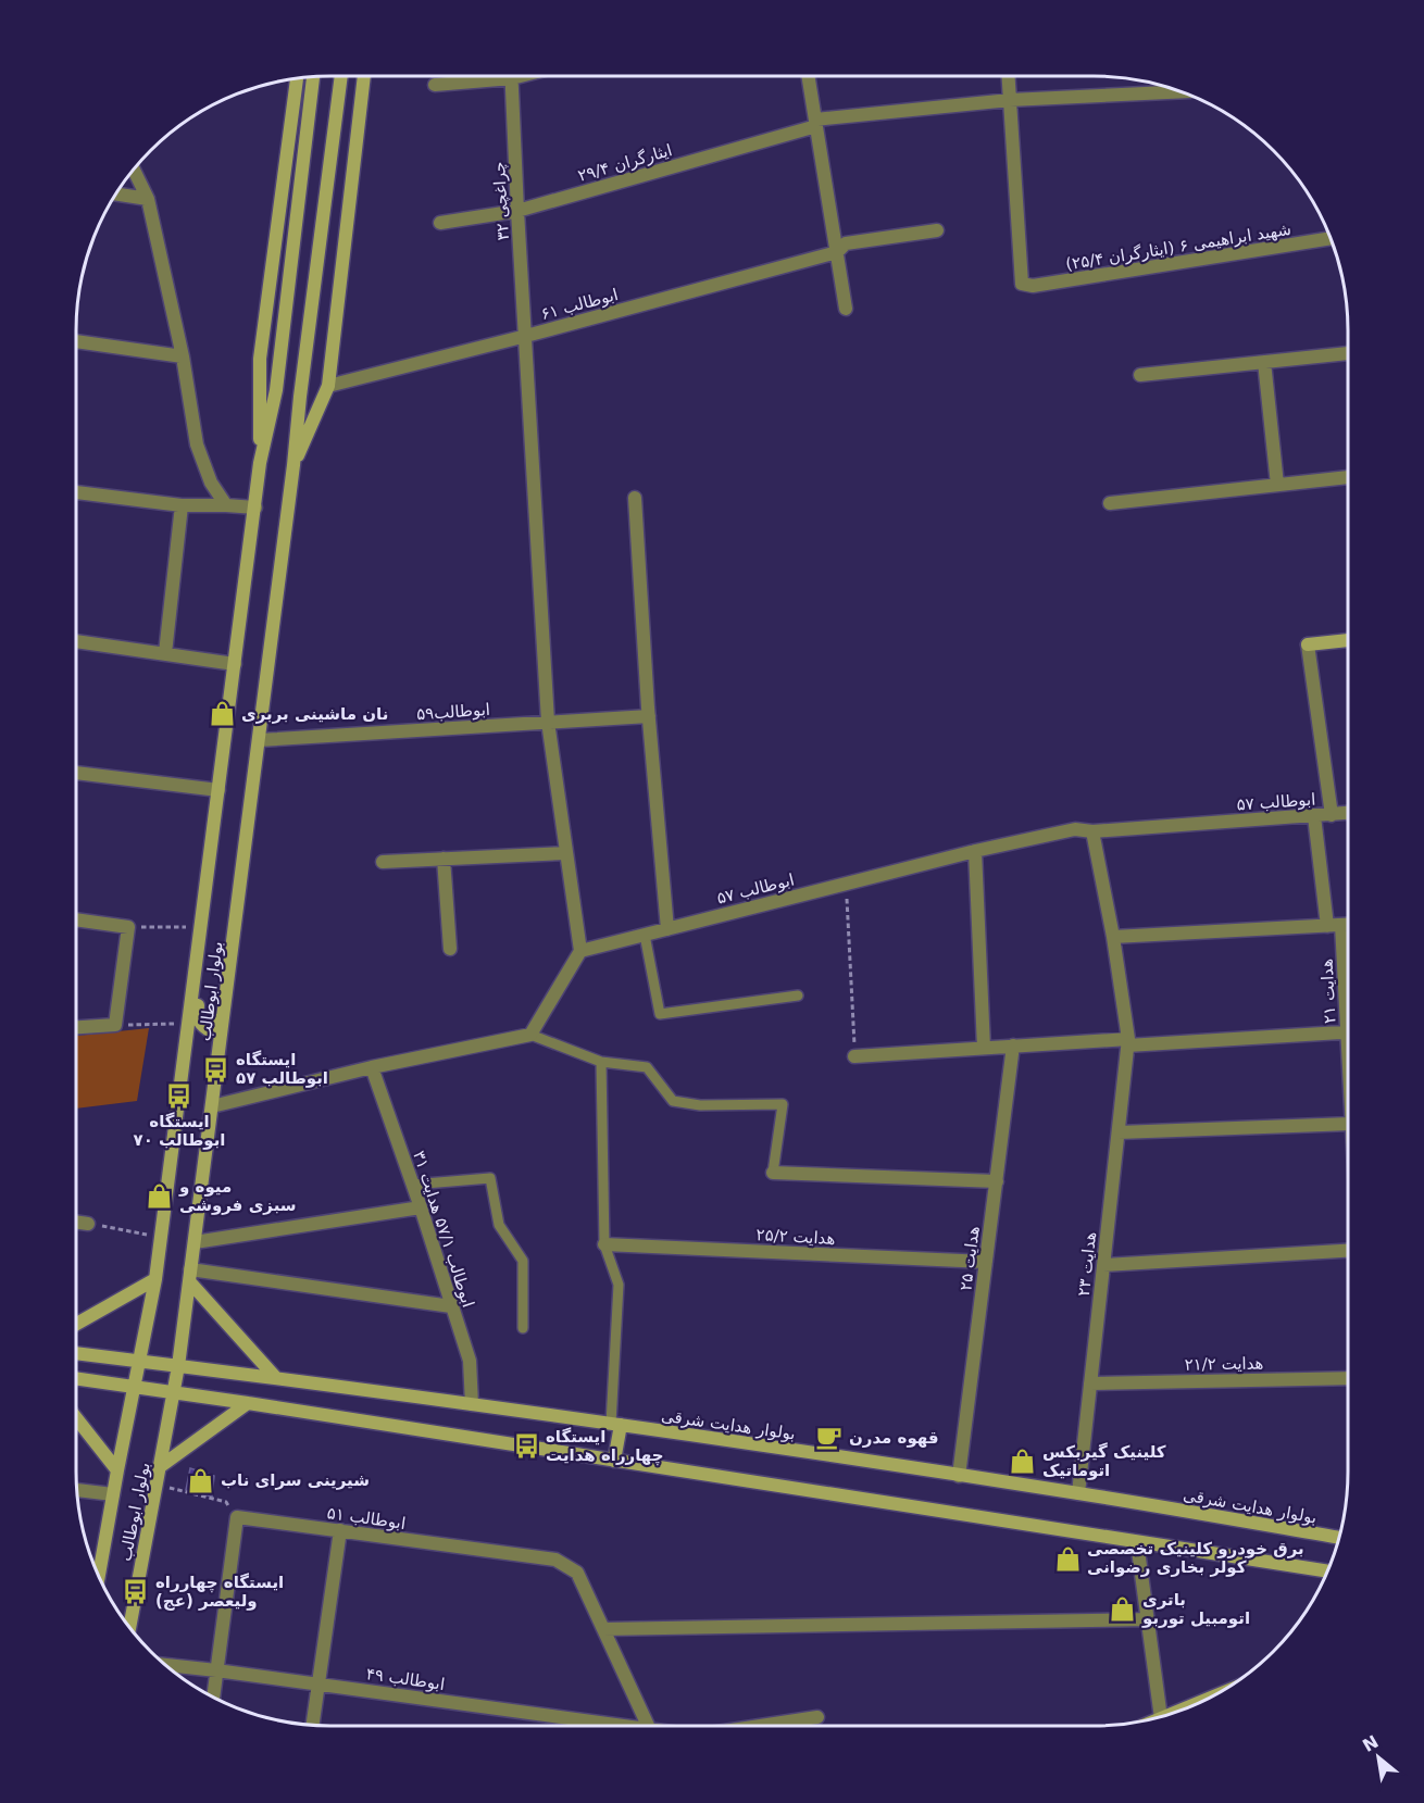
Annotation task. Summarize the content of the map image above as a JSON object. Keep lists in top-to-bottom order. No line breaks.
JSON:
{"streets":{"main road":["بولوار ابوطالب","بولوار هدایت شرقی"],"street":["ایثارگران ۲۹/۴","چراغچی ۳۲","شهید ابراهیمی ۶ (ایثارگران ۲۵/۴)","ابوطالب ۶۱","ابوطالب۵۹","ابوطالب ۵۷","هدایت ۲۱","ابوطالب ۵۷/۱ هدایت ۳۱","هدایت ۲۵/۲","هدایت ۲۵","هدایت ۲۳","هدایت ۲۱/۲","ابوطالب ۵۱","ابوطالب ۴۹"]},"crossings":[["ایثارگران ۲۹/۴","چراغچی ۳۲"],["ایثارگران ۲۹/۴","شهید ابراهیمی ۶ (ایثارگران ۲۵/۴)"],["چراغچی ۳۲","ابوطالب ۶۱"],["چراغچی ۳۲","ابوطالب۵۹"],["چراغچی ۳۲","ابوطالب ۵۷"],["ابوطالب۵۹","بولوار ابوطالب"],["ابوطالب ۵۷","هدایت ۲۱"],["ابوطالب ۵۷","هدایت ۲۳"],["بولوار ابوطالب","بولوار هدایت شرقی"],["ابوطالب ۵۷/۱ هدایت ۳۱","بولوار هدایت شرقی"],["هدایت ۲۵/۲","هدایت ۲۵"],["هدایت ۲۵","بولوار هدایت شرقی"],["هدایت ۲۳","هدایت ۲۱/۲"],["هدایت ۲۳","بولوار هدایت شرقی"]],"places":{"shop":["نان ماشینی بربری","میوه و سبزی فروشی","کلینیک گیربکس اتوماتیک","شیرینی سرای ناب","برق خودرو کلینیک تخصصی کولر بخاری رضوانی","باتری اتومبیل توربو"],"bus stop":["ایستگاه ابوطالب ۵۷","ایستگاه ابوطالب ۷۰","ایستگاه چهارراه هدایت","ایستگاه چهارراه ولیعصر (عج)"],"cafe":["قهوه مدرن"]},"north":"top left"}
